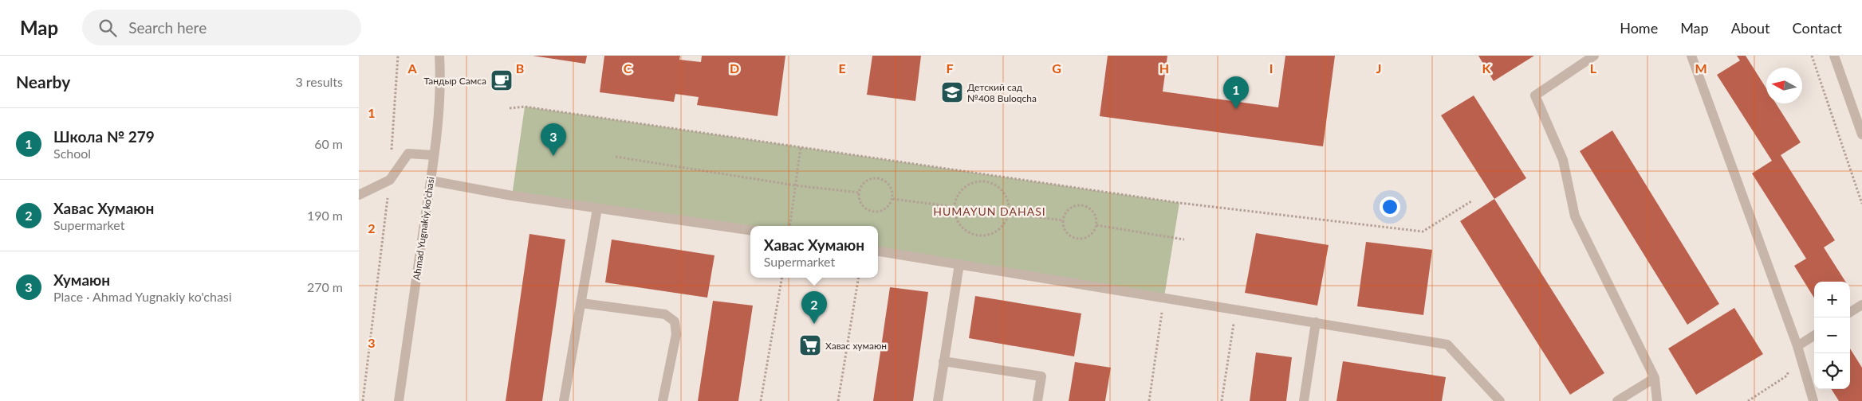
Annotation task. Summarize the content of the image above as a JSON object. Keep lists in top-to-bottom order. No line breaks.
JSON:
{"streets":{"street":["Ahmad Yugnakiy ko'chasi"]},"districts":["HUMAYUN DAHASI"],"places":{"cafe":["Тандыр Самса"],"school or university":["Детский сад №408 Buloqcha"],"supermarket":["Хавас хумаюн"]},"north":"left","page":{"header":"Map","search":"Search here","nav":["Home","Map","About","Contact"],"heading":["Nearby","3 results"],"pins":["1","3","2"],"list":[{"mark":"1","name":"Школа № 279","note":"School","value":"60 m"},{"mark":"2","name":"Хавас Хумаюн","note":"Supermarket","value":"190 m"},{"mark":"3","name":"Хумаюн","note":"Place · Ahmad Yugnakiy ko'chasi","value":"270 m"}],"popup":["Хавас Хумаюн","Supermarket"],"map_buttons":["+","−"]},"grid":{"columns":["A","B","C","D","E","F","G","H","I","J","K","L","M"],"rows":["1","2","3"]}}
